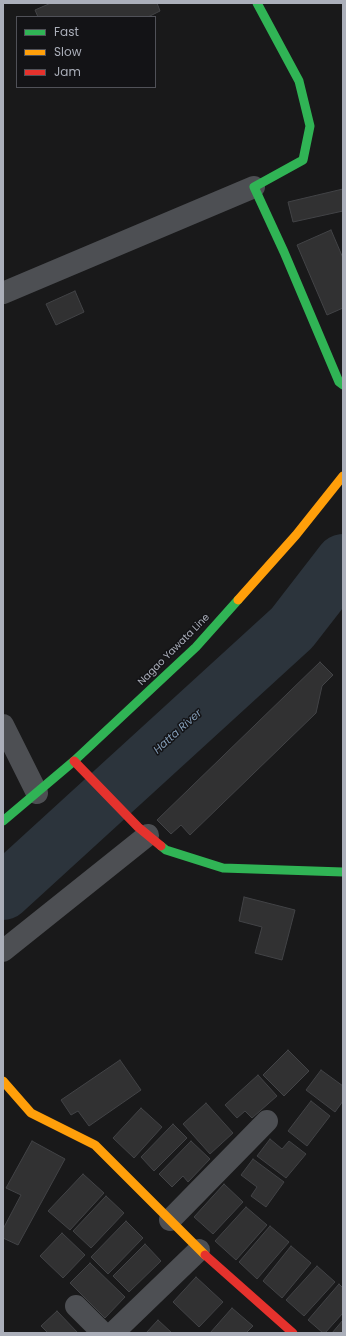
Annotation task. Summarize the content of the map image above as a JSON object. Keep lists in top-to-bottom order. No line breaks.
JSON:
{"streets":{"street":["Nagao Yawata Line"]},"water":["Hatta River"],"legend":["Fast","Slow","Jam"]}
